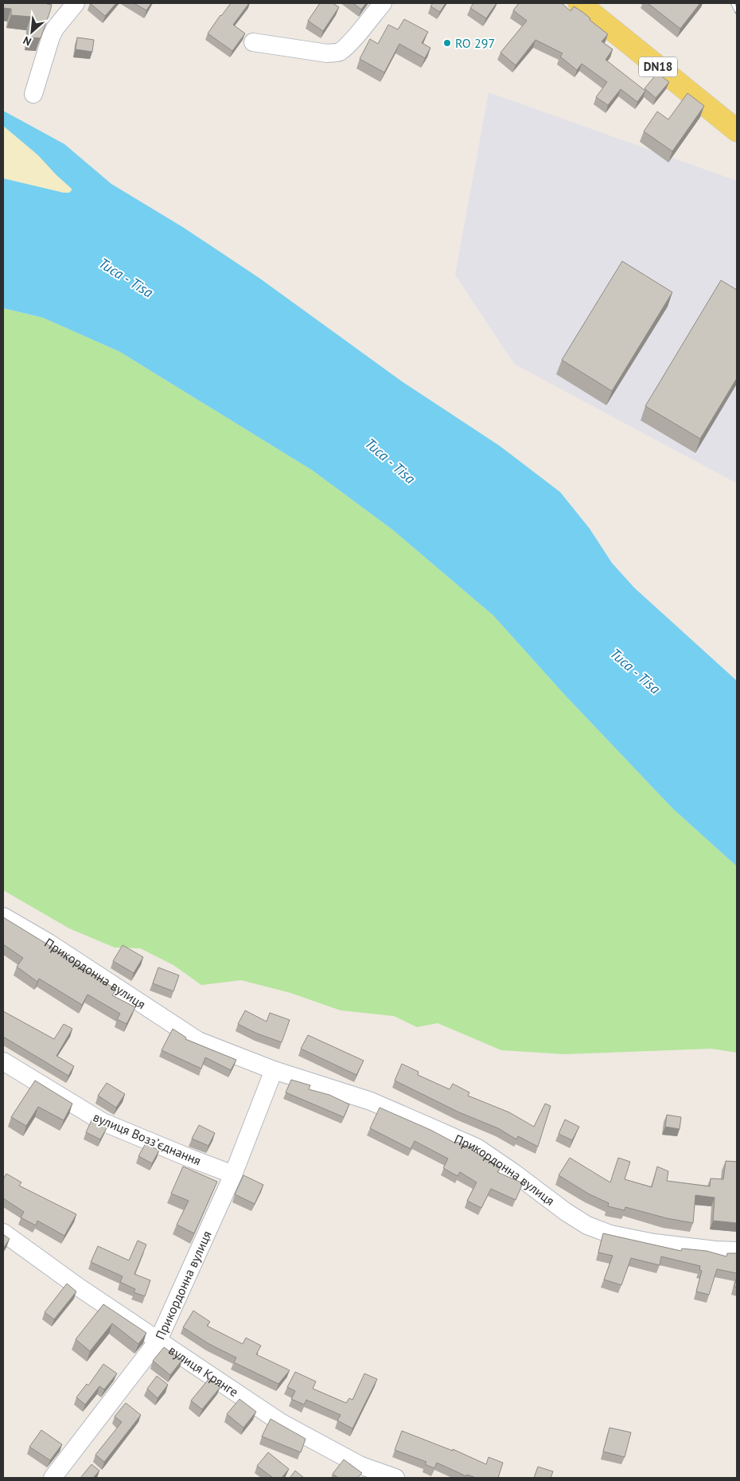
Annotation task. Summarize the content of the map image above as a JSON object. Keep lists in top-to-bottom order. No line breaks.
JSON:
{"streets":{"main road":["DN18"],"street":["Прикордонна вулиця","вулиця Воззʼєднання","вулиця Крянге"]},"crossings":[["Прикордонна вулиця","вулиця Воззʼєднання"],["Прикордонна вулиця","вулиця Крянге"]],"water":["Тиса - Tisa"],"places":["RO 297"],"north":"bottom left"}
